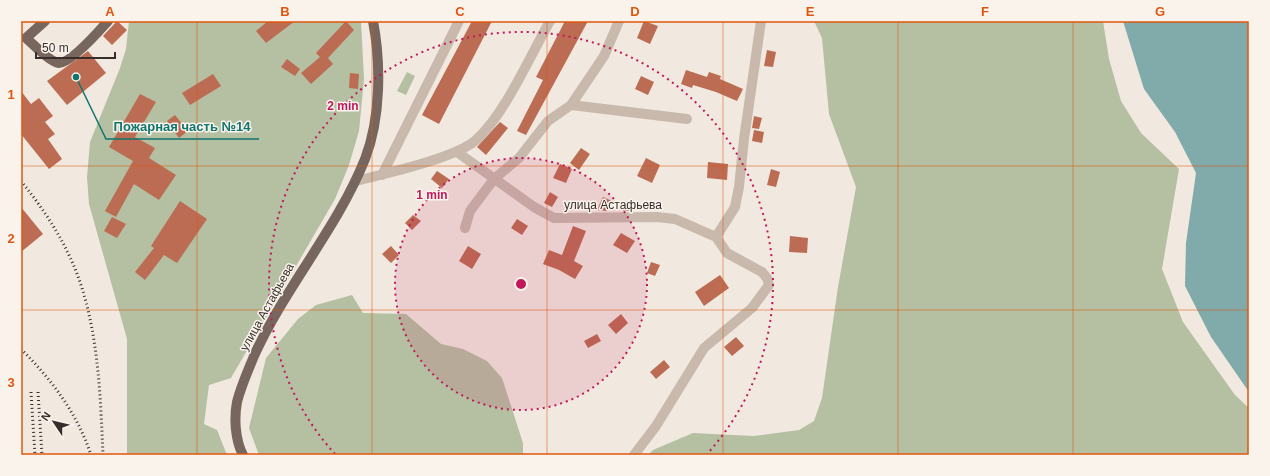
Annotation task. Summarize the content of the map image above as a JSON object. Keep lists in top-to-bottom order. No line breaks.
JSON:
{"streets":{"main road":["улица Астафьева"]},"places":["Пожарная часть №14"],"scale_bar":"50 m","north":"top left","grid":{"columns":["A","B","C","D","E","F","G"],"rows":["1","2","3"]},"rings":["2 min","1 min"]}
